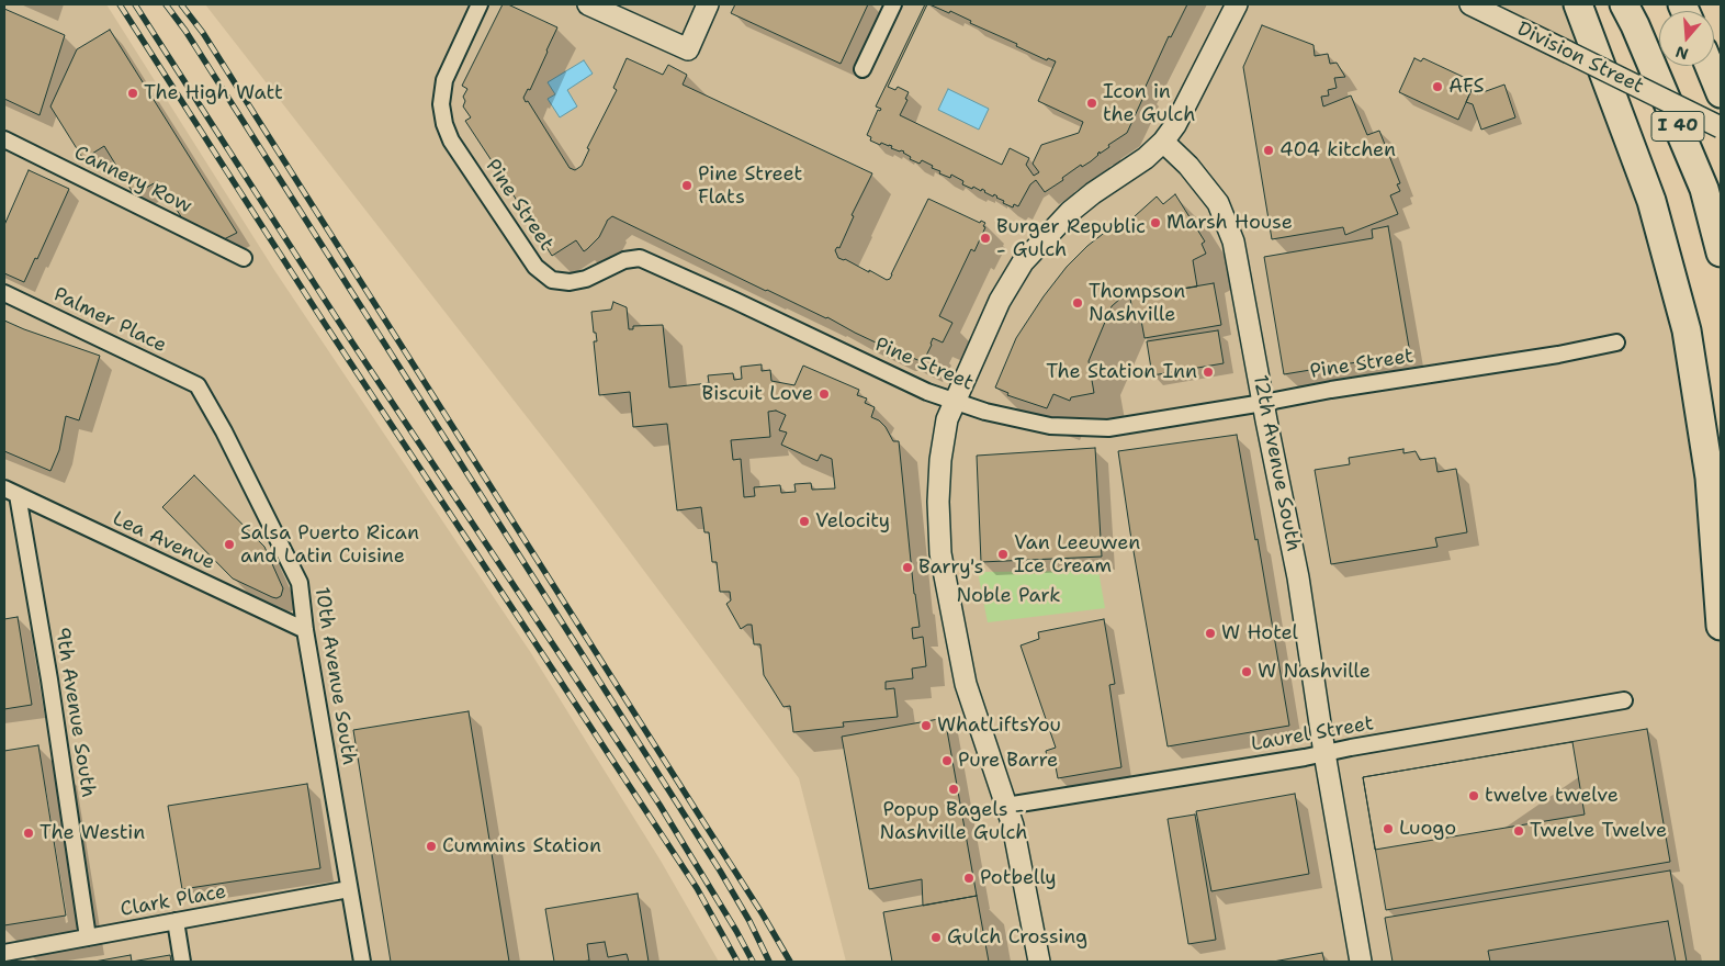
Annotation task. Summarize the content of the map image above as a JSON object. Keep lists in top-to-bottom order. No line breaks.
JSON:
{"streets":{"highway":["I 40"],"main road":["Division Street","12th Avenue South"],"street":["Cannery Row","Pine Street","Palmer Place","Lea Avenue","10th Avenue South","9th Avenue South","Laurel Street","Clark Place"]},"crossings":[["Pine Street","12th Avenue South"],["Palmer Place","10th Avenue South"],["12th Avenue South","Laurel Street"],["Lea Avenue","10th Avenue South"],["Lea Avenue","9th Avenue South"],["10th Avenue South","Clark Place"],["9th Avenue South","Clark Place"]],"parks":["Noble Park"],"places":["AFS","The High Watt","Icon in the Gulch","404 kitchen","Pine Street Flats","Marsh House","Burger Republic - Gulch","Thompson Nashville","The Station Inn","Biscuit Love","Velocity","Salsa Puerto Rican and Latin Cuisine","Van Leeuwen Ice Cream","Barry's","W Hotel","W Nashville","WhatLiftsYou","Pure Barre","Popup Bagels - Nashville Gulch","twelve twelve","Luogo","Twelve Twelve","The Westin","Cummins Station","Potbelly","Gulch Crossing"],"north":"bottom"}
